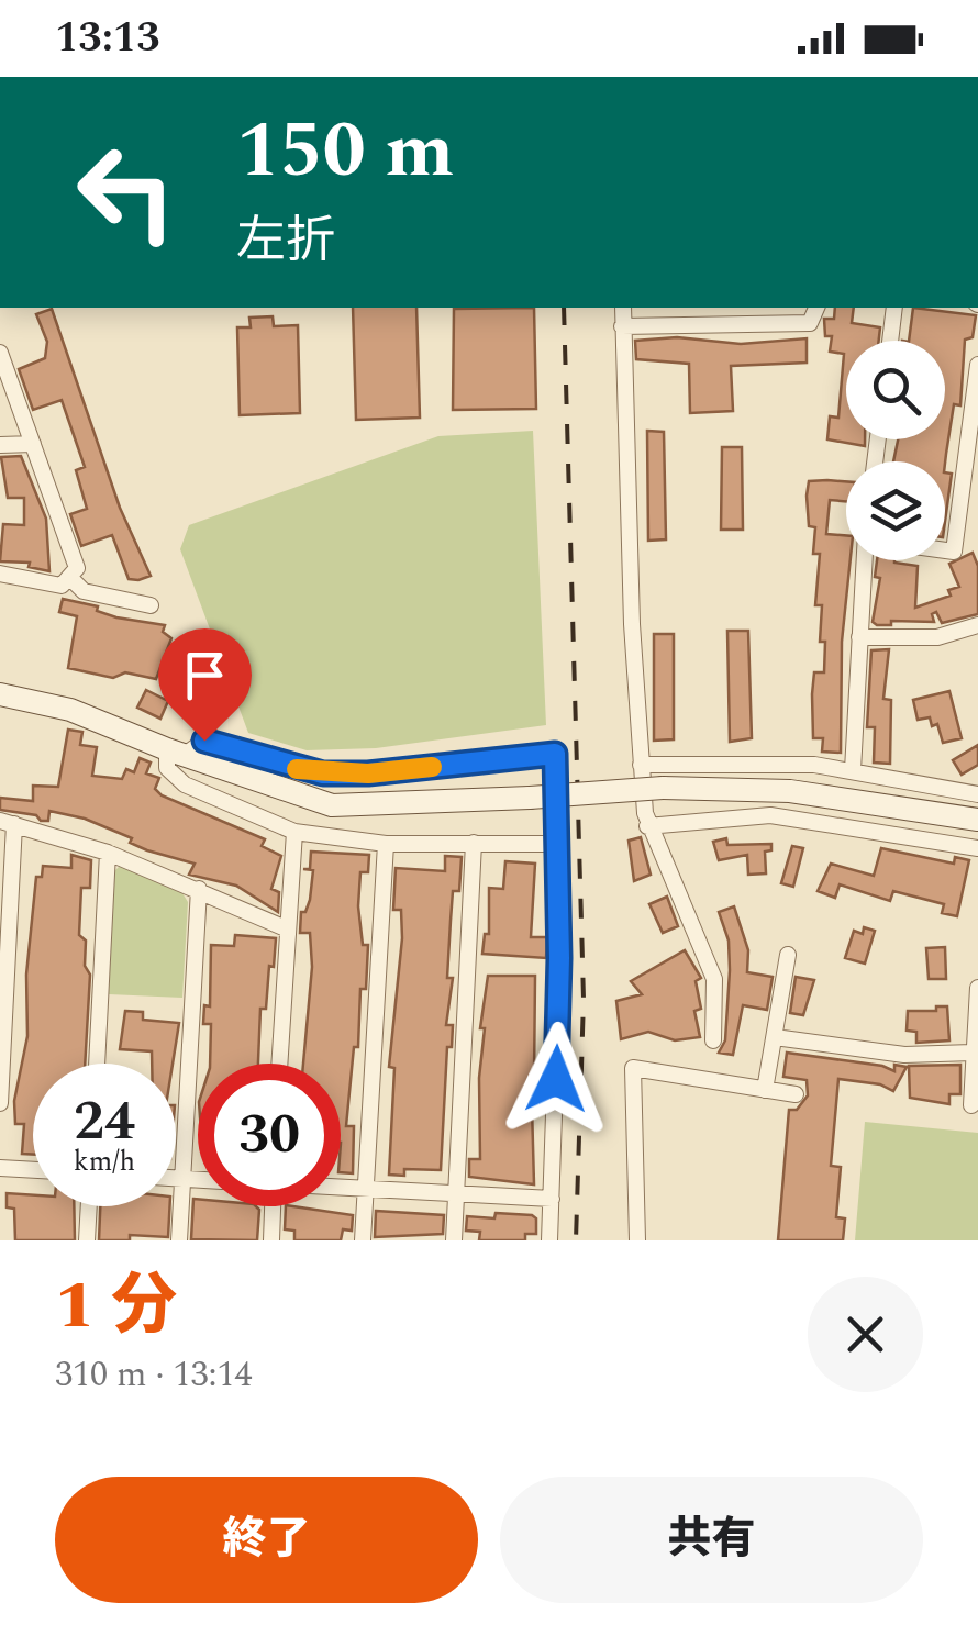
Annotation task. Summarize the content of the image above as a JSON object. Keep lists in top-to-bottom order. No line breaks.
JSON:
{"page":{"status":"13:13","turn":["150 m","左折"],"speed":"24 km/h","limit":"30","heading":["1 分","310 m · 13:14"],"buttons":["終了","共有"]}}
